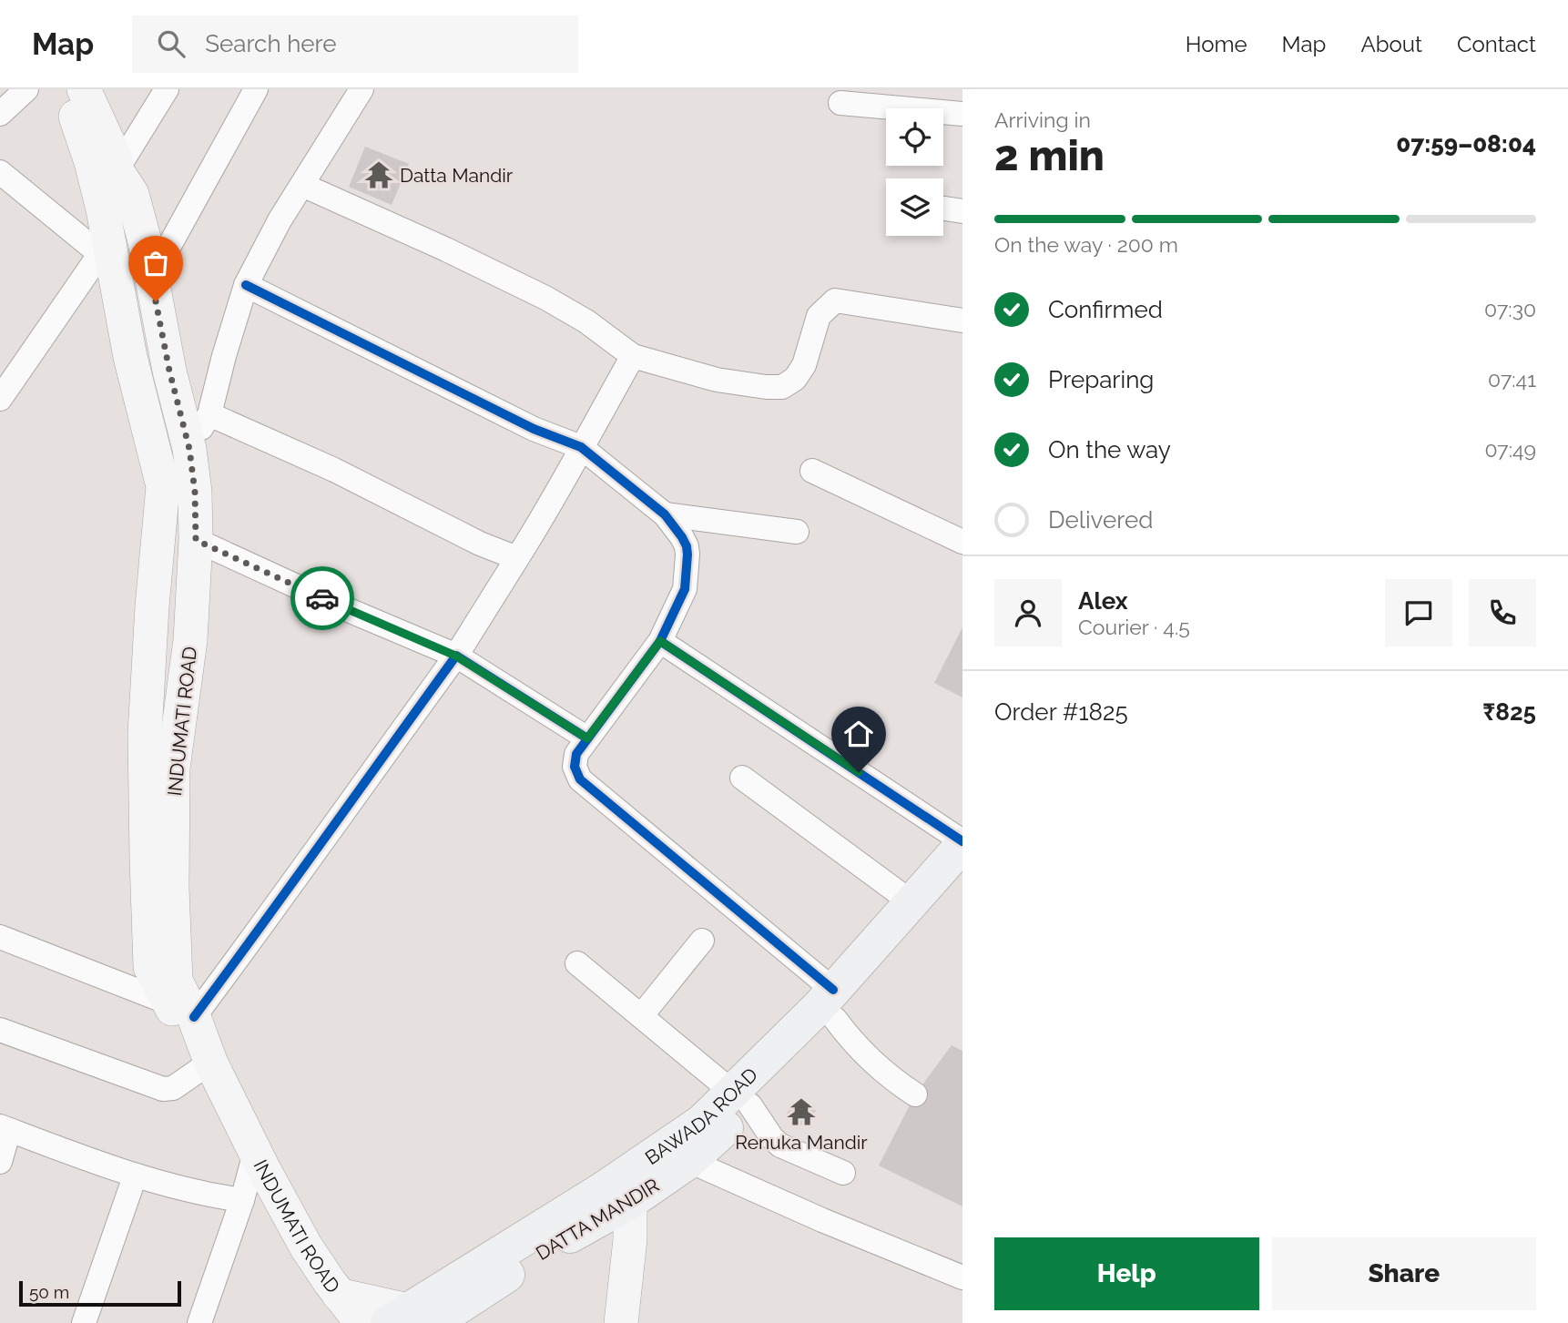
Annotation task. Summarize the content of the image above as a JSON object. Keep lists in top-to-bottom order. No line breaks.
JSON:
{"streets":{"main road":["INDUMATI ROAD","BAWADA ROAD","DATTA MANDIR"]},"crossings":[["BAWADA ROAD","DATTA MANDIR"]],"places":{"temple":["Datta Mandir","Renuka Mandir"]},"scale_bar":"50 m","page":{"header":"Map","search":"Search here","nav":["Home","Map","About","Contact"],"heading":["2 min","Arriving in","07:59–08:04"],"panel":["Alex","Courier · 4.5","Order #1825","₹825"],"bar":"On the way · 200 m","list":[["Confirmed","07:30"],["Preparing","07:41"],["On the way","07:49"],"Delivered"],"buttons":["Help","Share"],"scale":"50 m"}}
